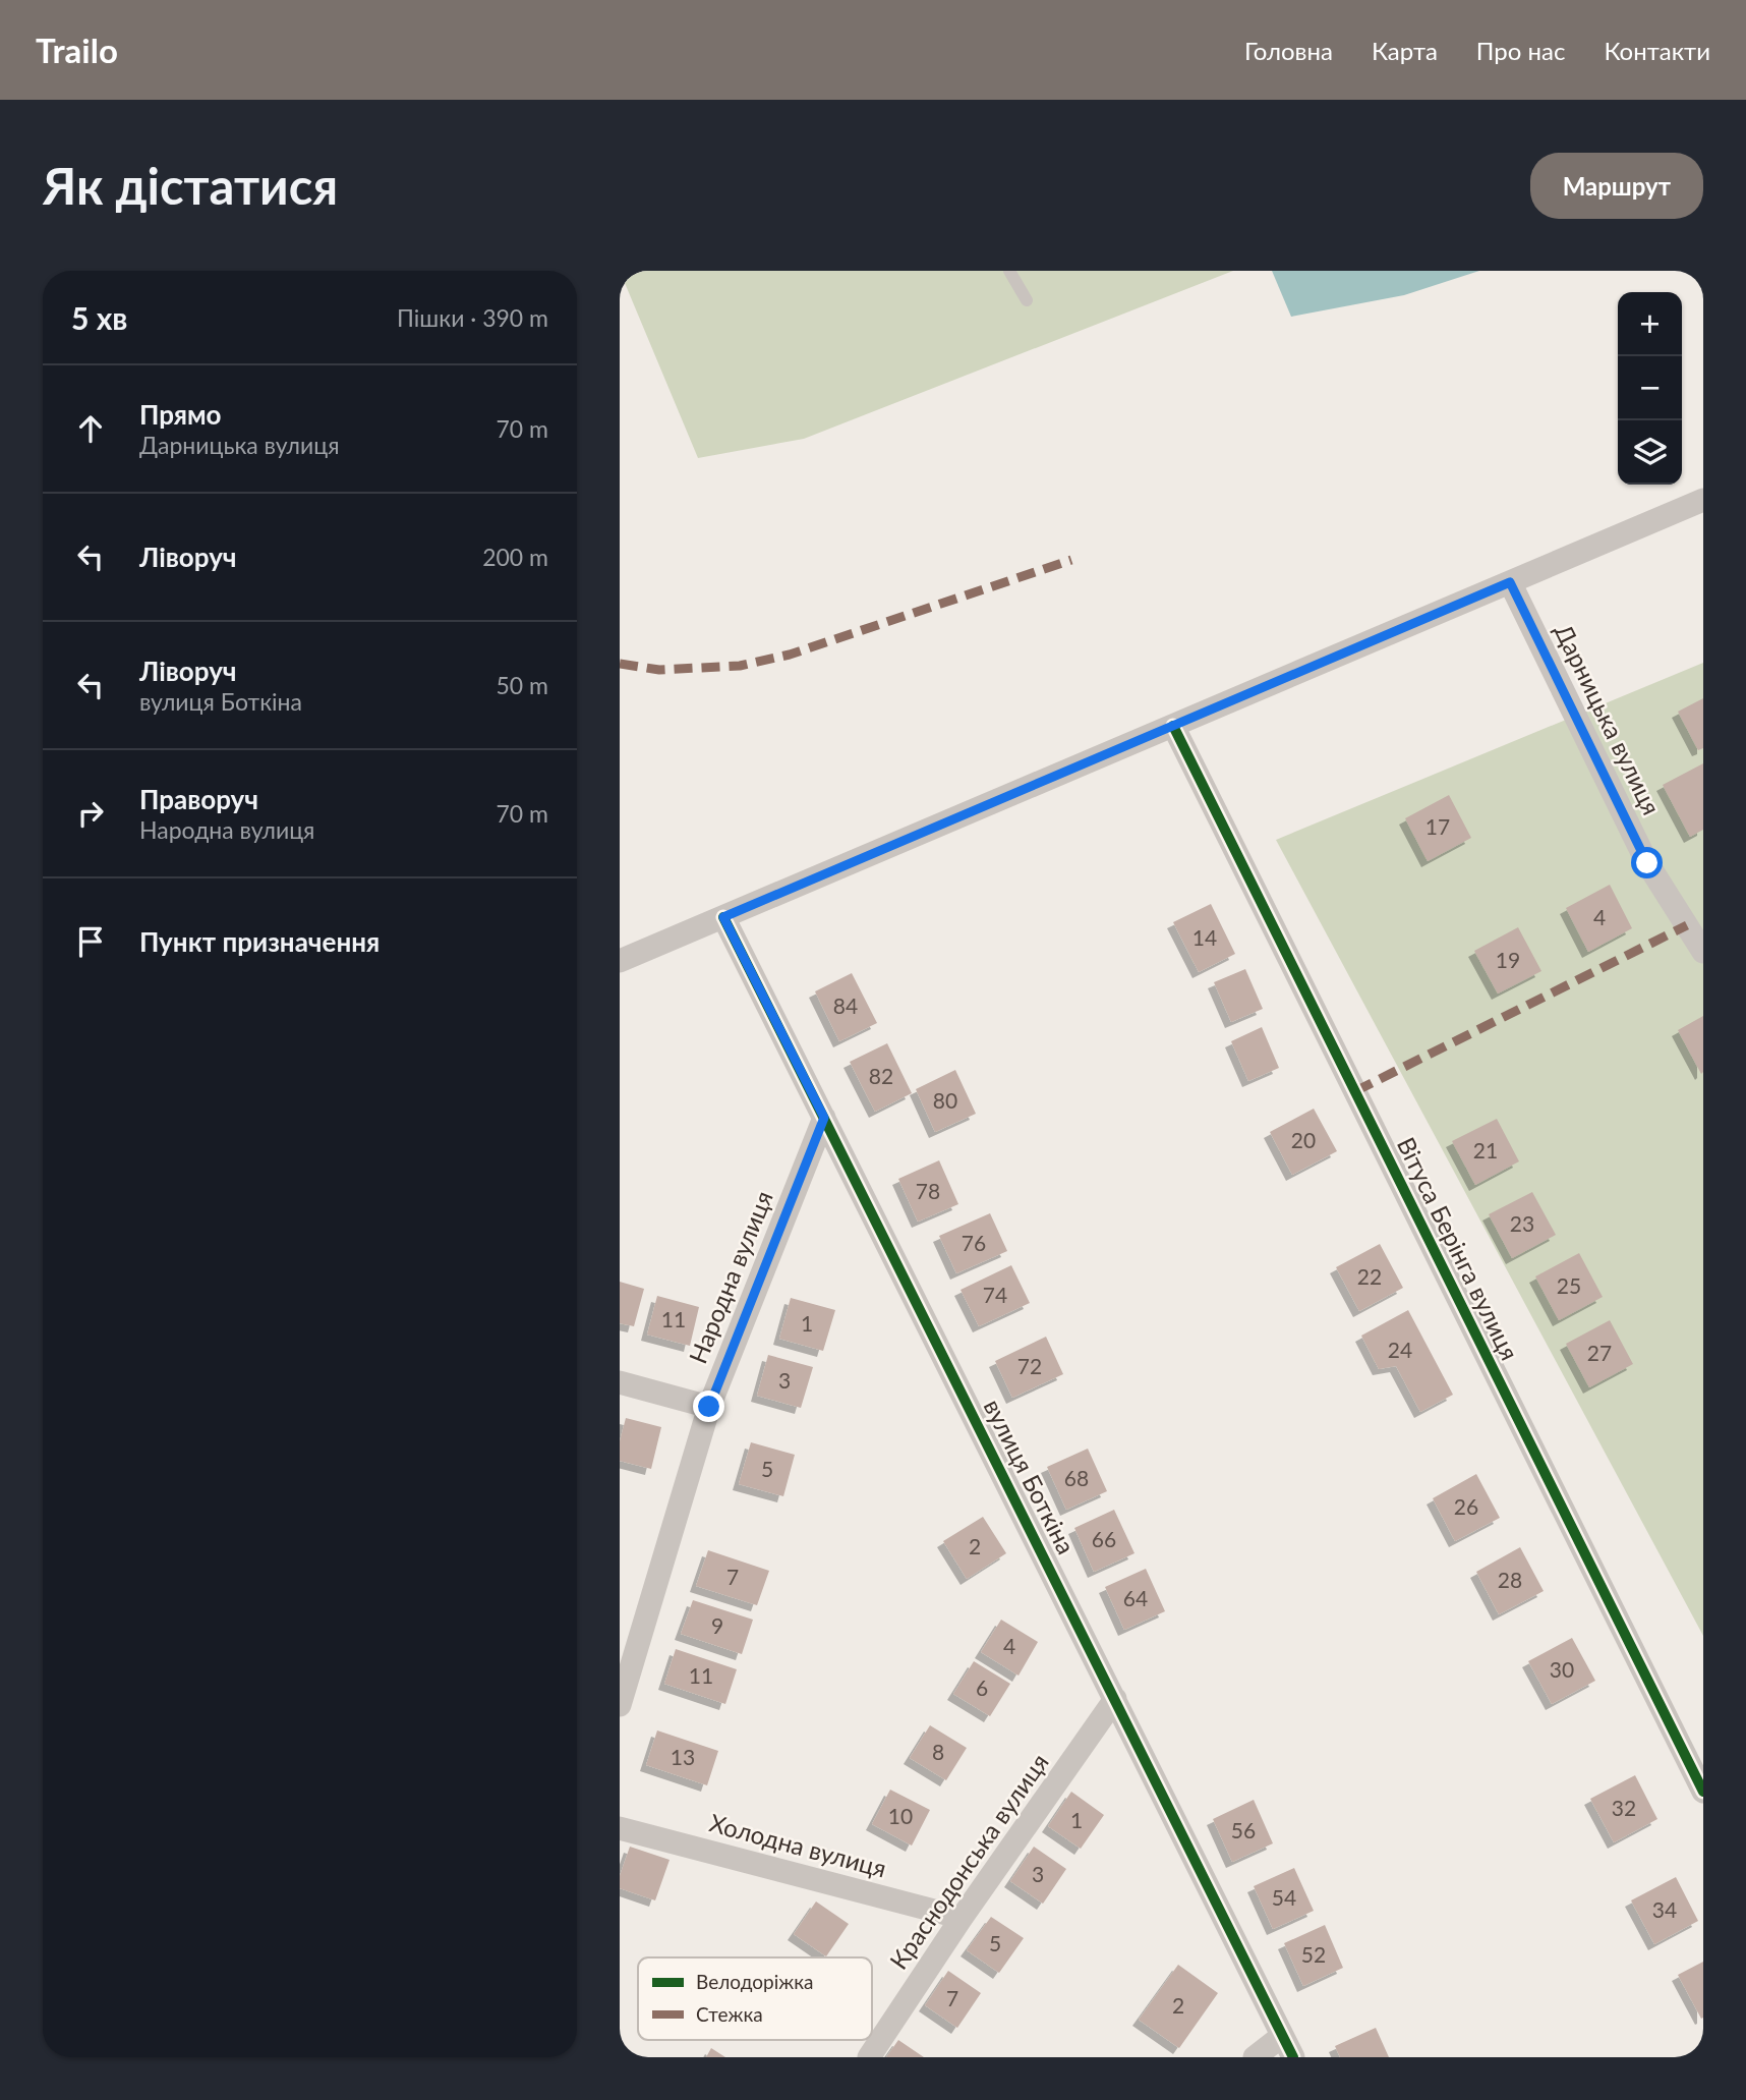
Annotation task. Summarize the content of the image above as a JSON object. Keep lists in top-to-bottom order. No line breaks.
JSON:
{"streets":{"street":["Дарницька вулиця","Вітуса Берінга вулиця","Народна вулиця","вулиця Боткіна","Холодна вулиця","Краснодонська вулиця"]},"crossings":[["Народна вулиця","вулиця Боткіна"],["вулиця Боткіна","Краснодонська вулиця"],["Холодна вулиця","Краснодонська вулиця"]],"house_numbers":["17","4","14","19","84","82","80","20","21","78","23","76","22","25","74","11","1","24","27","72","3","5","68","26","66","2","7","28","64","9","4","30","11","6","8","13","32","10","1","56","3","54","34","5","52","7","2"],"legend":["Велодоріжка","Стежка"],"page":{"header":"Trailo","nav":["Головна","Карта","Про нас","Контакти"],"buttons":"Маршрут","title":"Як дістатися","heading":["5 хв","Пішки · 390 m"],"map_buttons":["+","−"],"list":[["Прямо","Дарницька вулиця","70 m"],["Ліворуч","200 m"],["Ліворуч","вулиця Боткіна","50 m"],["Праворуч","Народна вулиця","70 m"],"Пункт призначення"]}}
